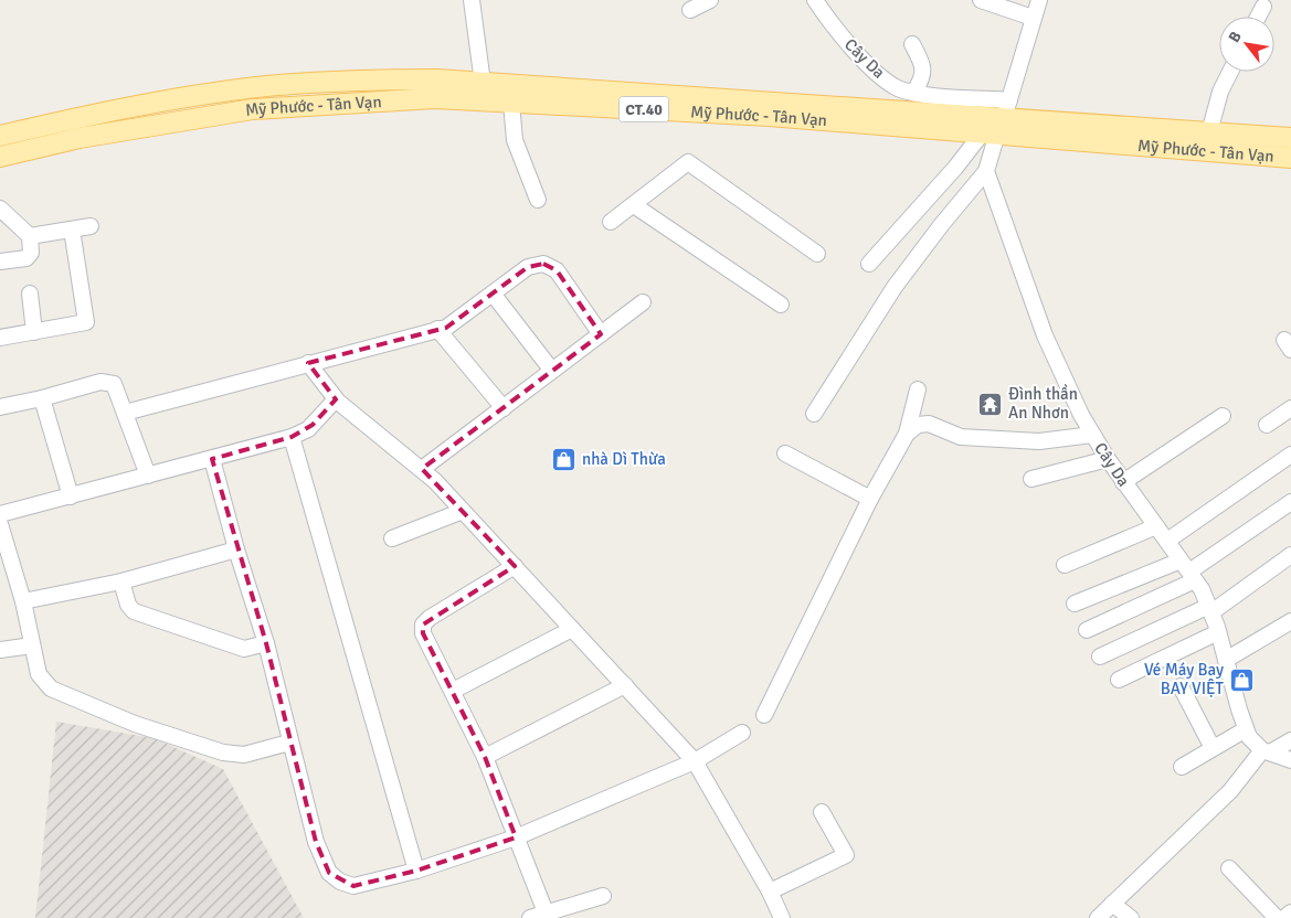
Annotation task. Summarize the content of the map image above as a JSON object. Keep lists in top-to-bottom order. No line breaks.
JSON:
{"streets":{"main road":["Mỹ Phước - Tân Vạn","CT.40"],"street":["Cây Da"]},"crossings":[["Cây Da","Mỹ Phước - Tân Vạn"]],"places":{"temple":["Đình thần An Nhơn"],"shop":["nhà Dì Thừa","Vé Máy Bay BAY VIỆT"]},"north":"top left"}
